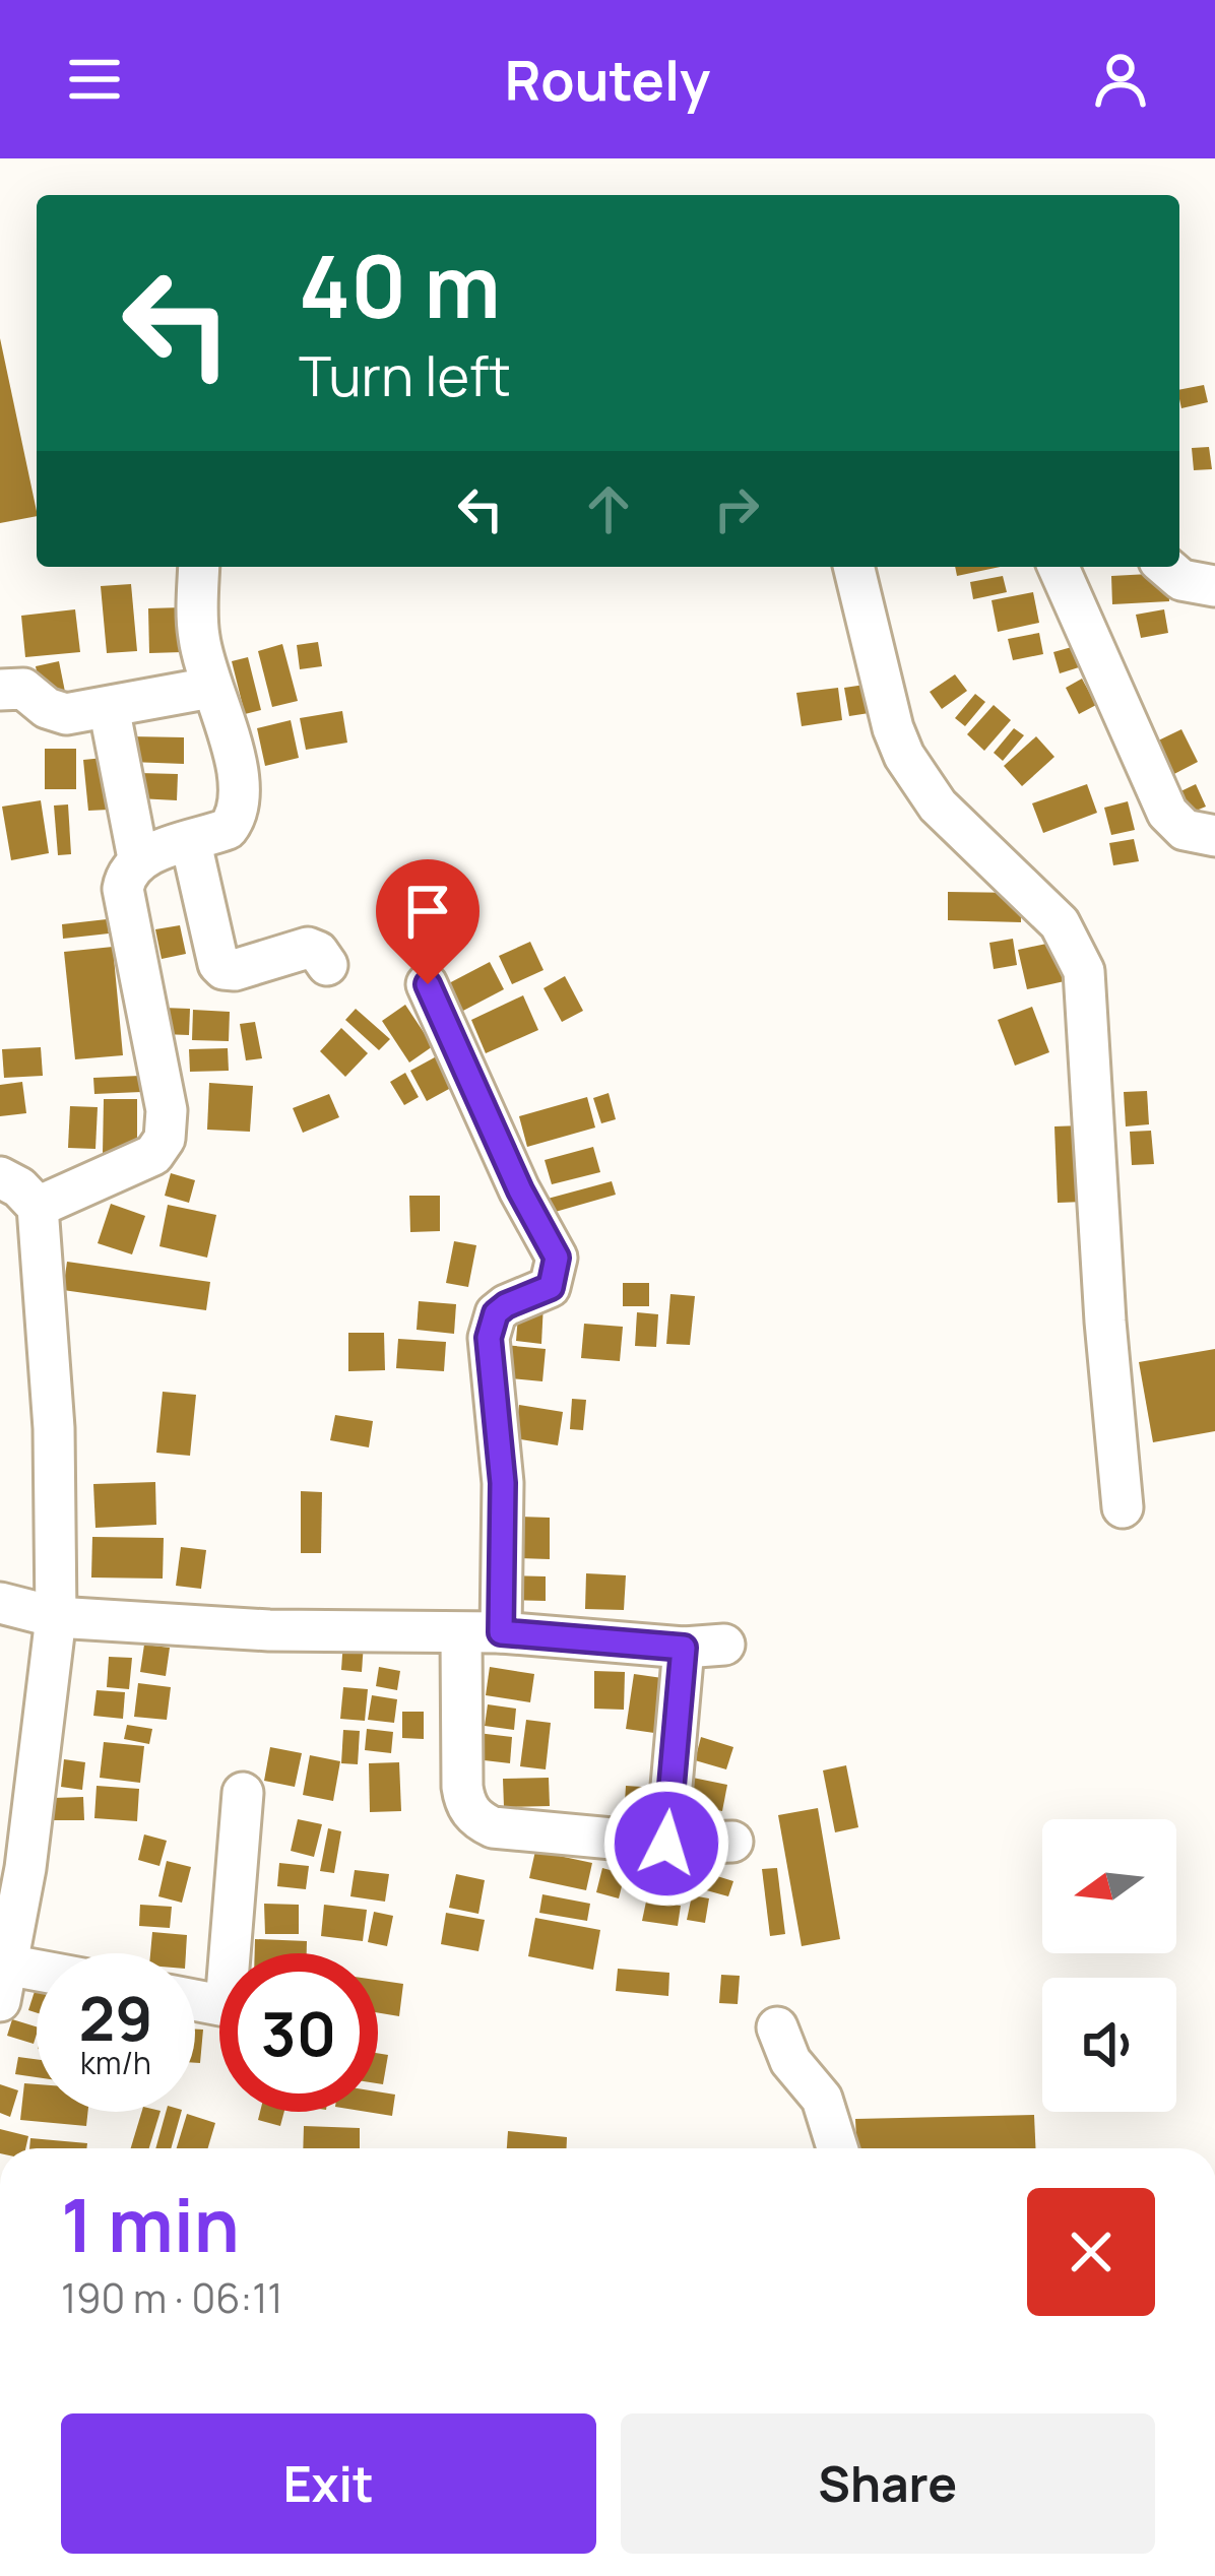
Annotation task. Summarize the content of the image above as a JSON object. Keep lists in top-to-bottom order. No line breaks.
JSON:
{"north":"left","page":{"header":"Routely","turn":["40 m","Turn left"],"speed":"29 km/h","limit":"30","heading":["1 min","190 m · 06:11"],"buttons":["Exit","Share"]}}
